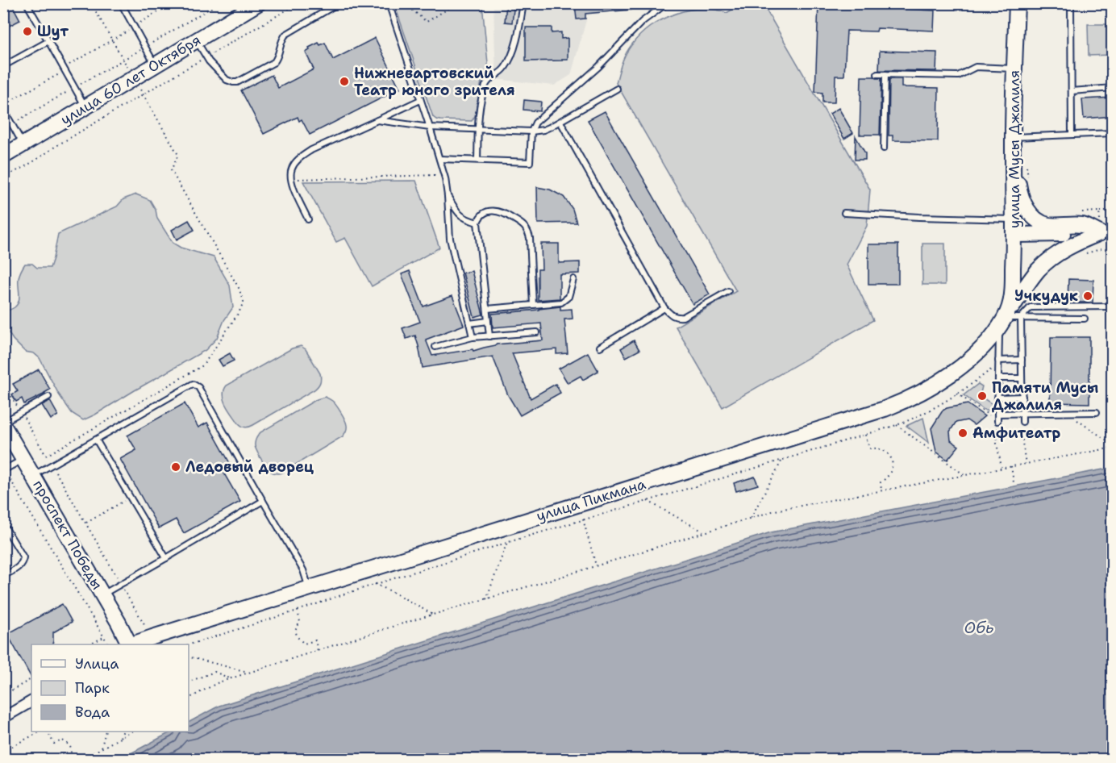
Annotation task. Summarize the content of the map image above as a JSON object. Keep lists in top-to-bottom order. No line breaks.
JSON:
{"streets":{"street":["улица 60 лет Октября","улица Мусы Джалиля","улица Пикмана","проспект Победы"]},"crossings":[["улица Мусы Джалиля","улица Пикмана"]],"water":["Обь"],"places":["Шут","Нижневартовский Театр юного зрителя","Учкудук","Памяти Мусы Джалиля","Амфитеатр","Ледовый дворец"],"legend":["Улица","Парк","Вода"]}
